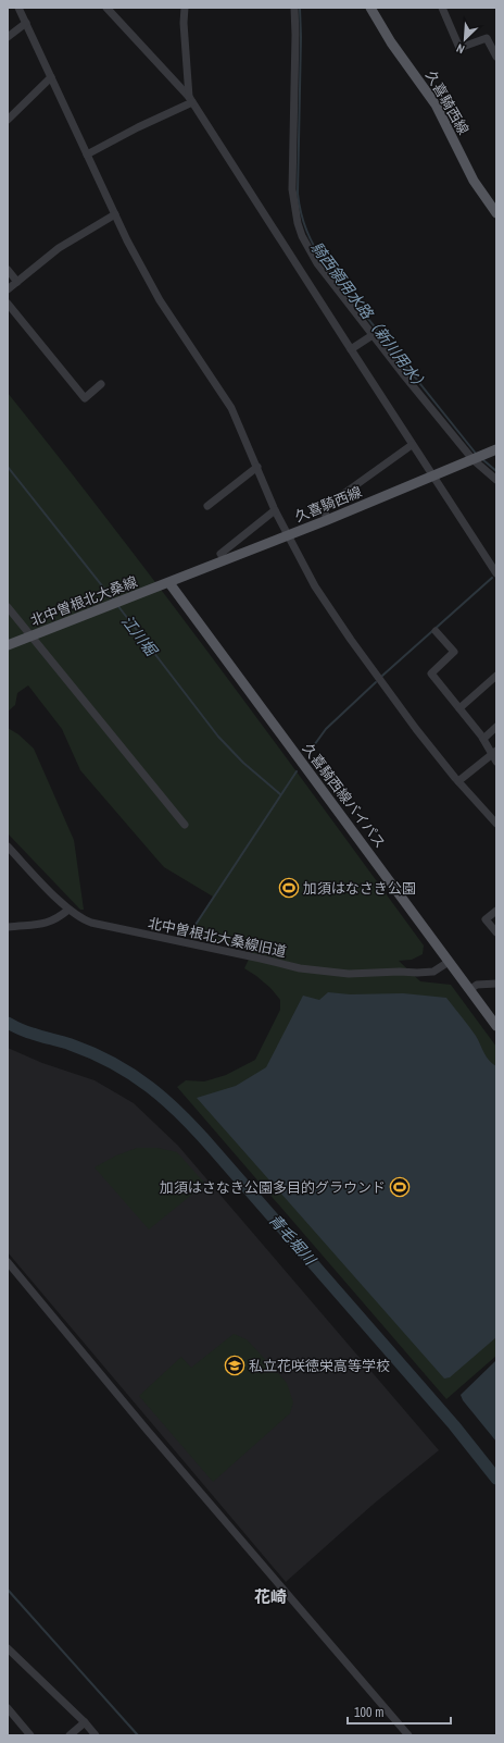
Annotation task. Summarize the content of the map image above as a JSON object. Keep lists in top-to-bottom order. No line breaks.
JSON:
{"streets":{"main road":["久喜騎西線","北中曽根北大桑線","久喜騎西線バイパス"],"street":["北中曽根北大桑線旧道"]},"crossings":[["久喜騎西線","北中曽根北大桑線"],["久喜騎西線","久喜騎西線バイパス"],["北中曽根北大桑線","久喜騎西線バイパス"],["久喜騎西線バイパス","北中曽根北大桑線旧道"]],"districts":["花崎"],"water":["騎西領用水路（新川用水）","江川堀","青毛堀川"],"places":{"sports":["加須はなさき公園","加須はさなき公園多目的グラウンド"],"school or university":["私立花咲徳栄高等学校"]},"scale_bar":"100 m","north":"bottom left"}
